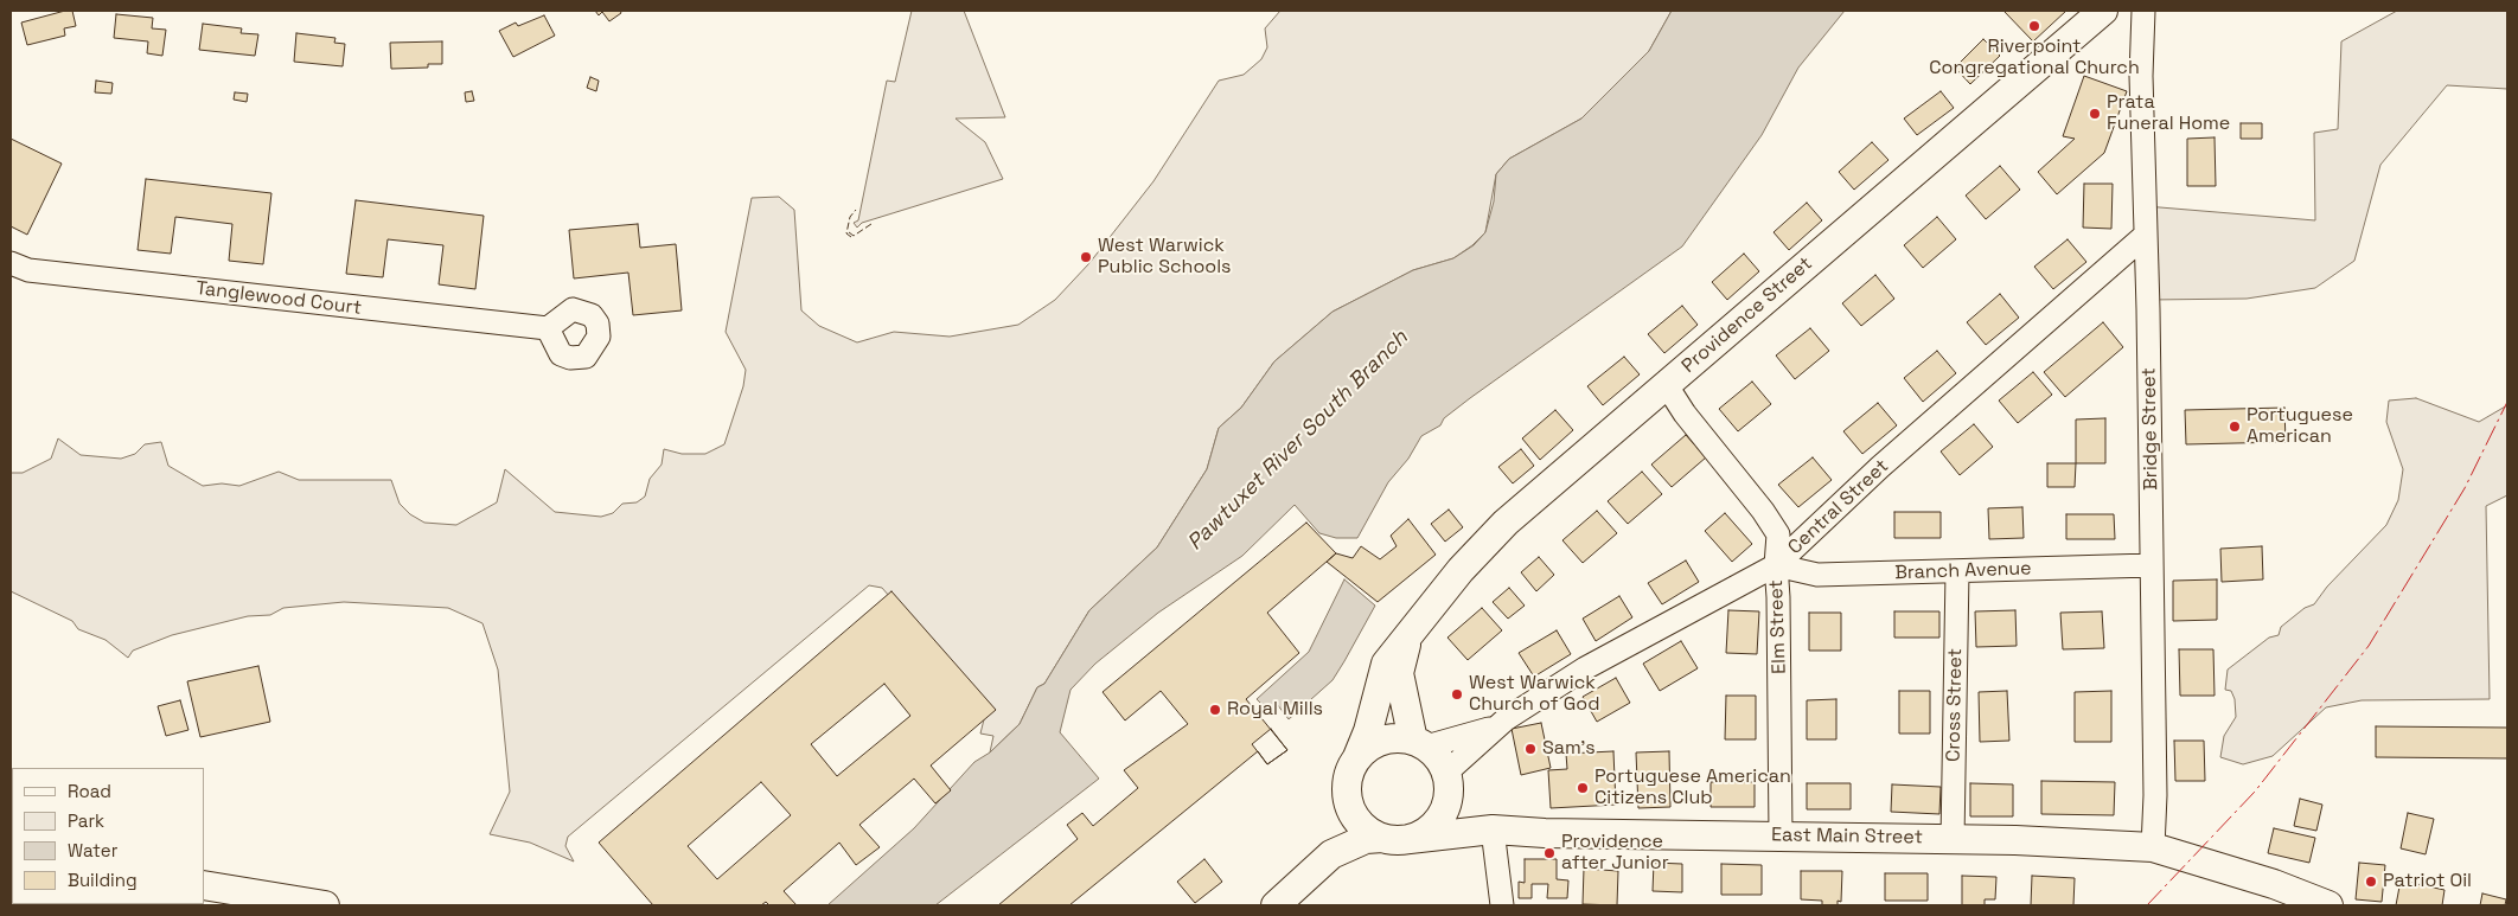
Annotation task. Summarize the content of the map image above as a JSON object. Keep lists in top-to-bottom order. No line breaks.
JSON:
{"streets":{"main road":["Providence Street","East Main Street"],"street":["Tanglewood Court","Bridge Street","Central Street","Branch Avenue","Elm Street","Cross Street"]},"crossings":[["Providence Street","Elm Street"],["Providence Street","East Main Street"],["Bridge Street","Central Street"],["Bridge Street","Branch Avenue"],["Bridge Street","East Main Street"],["Central Street","Branch Avenue"],["Central Street","Elm Street"],["Branch Avenue","Elm Street"],["Branch Avenue","Cross Street"],["Elm Street","East Main Street"],["Cross Street","East Main Street"]],"water":["Pawtuxet River South Branch"],"places":["Riverpoint Congregational Church","Prata Funeral Home","West Warwick Public Schools","Portuguese American","West Warwick Church of God","Royal Mills","Sam's","Portuguese American Citizens Club","Providence after Junior","Patriot Oil"],"legend":["Road","Park","Water","Building"]}
